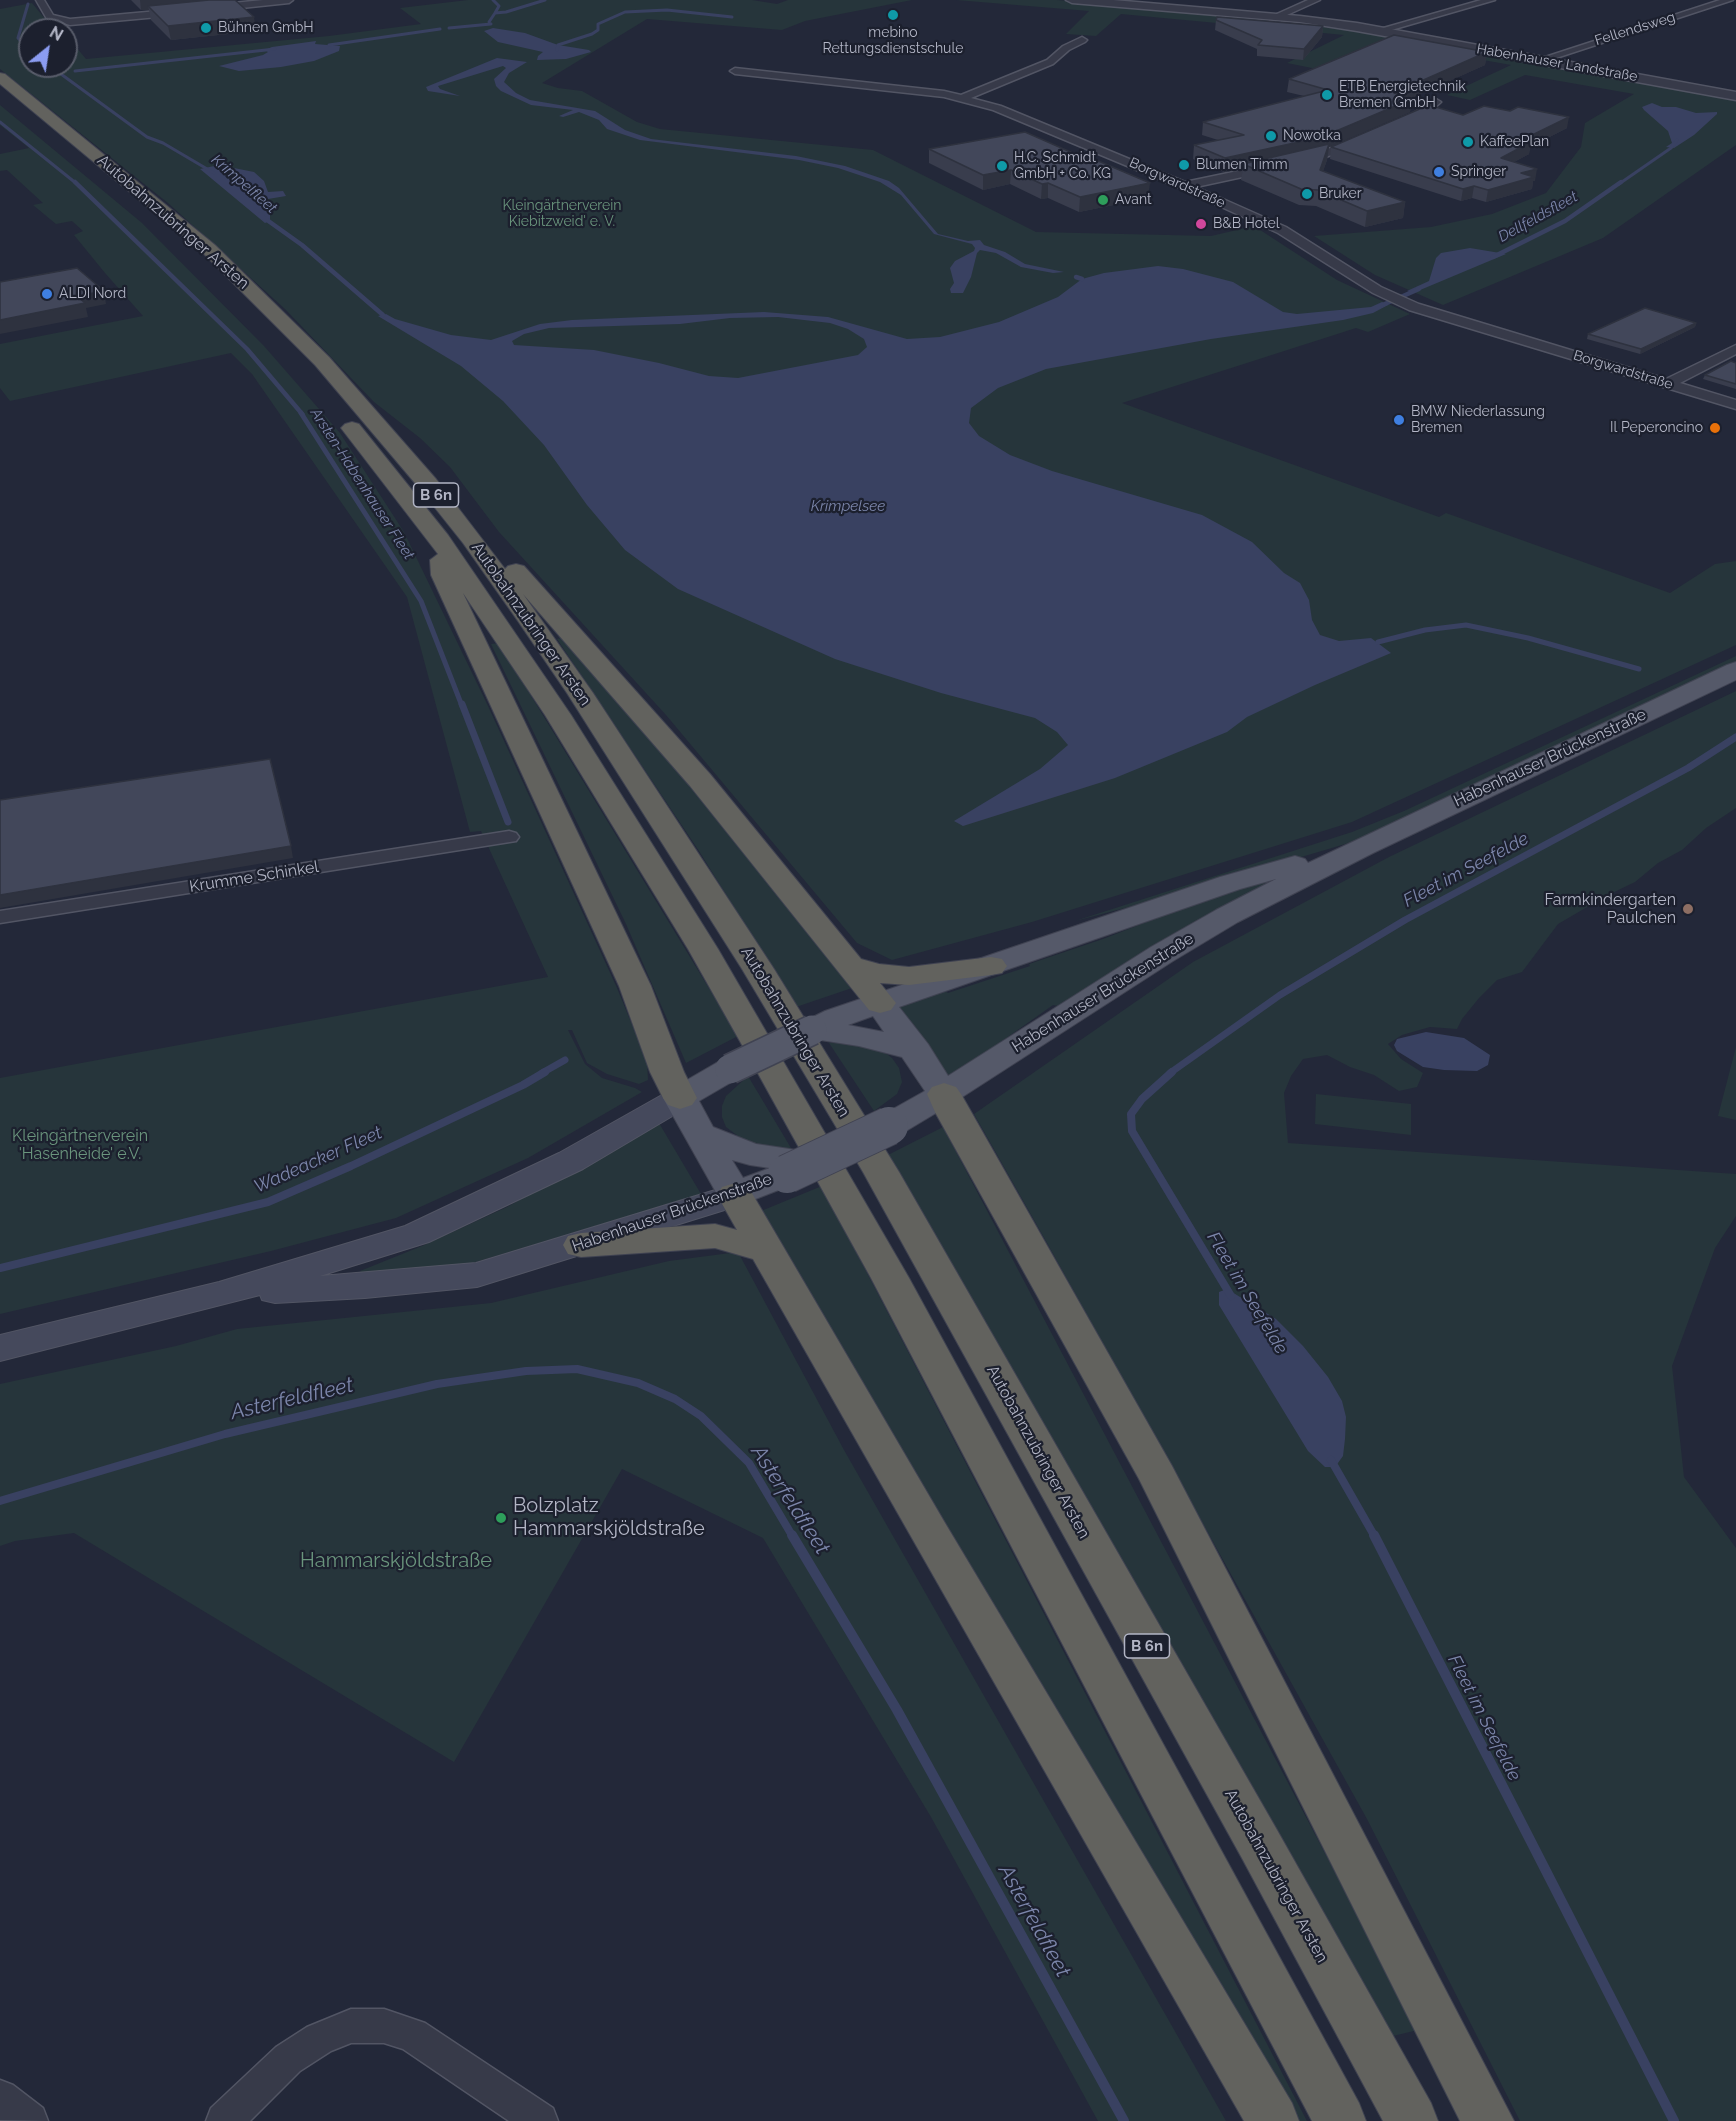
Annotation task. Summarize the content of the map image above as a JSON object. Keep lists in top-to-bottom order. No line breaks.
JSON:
{"streets":{"highway":["Autobahnzubringer Arsten","B 6n"],"main road":["Habenhauser Brückenstraße"],"street":["Fellendsweg","Habenhauser Landstraße","Borgwardstraße","Krumme Schinkel"]},"crossings":[["Fellendsweg","Habenhauser Landstraße"]],"water":["Krimpelfleet","Dellfeldsfleet","Arsten-Habenhauser Fleet","Krimpelsee","Fleet im Seefelde","Wadeacker Fleet","Asterfeldfleet"],"parks":["Kleingärtnerverein Kiebitzweid' e. V.","Kleingärtnerverein 'Hasenheide' e.V.","Hammarskjöldstraße"],"places":["mebino Rettungsdienstschule","Bühnen GmbH","ETB Energietechnik Bremen GmbH","Nowotka","KaffeePlan","Blumen Timm","H.C. Schmidt GmbH + Co. KG","Springer","Bruker","Avant","B&B Hotel","ALDI Nord","BMW Niederlassung Bremen","Il Peperoncino","Farmkindergarten Paulchen","Bolzplatz Hammarskjöldstraße"],"north":"top right"}
